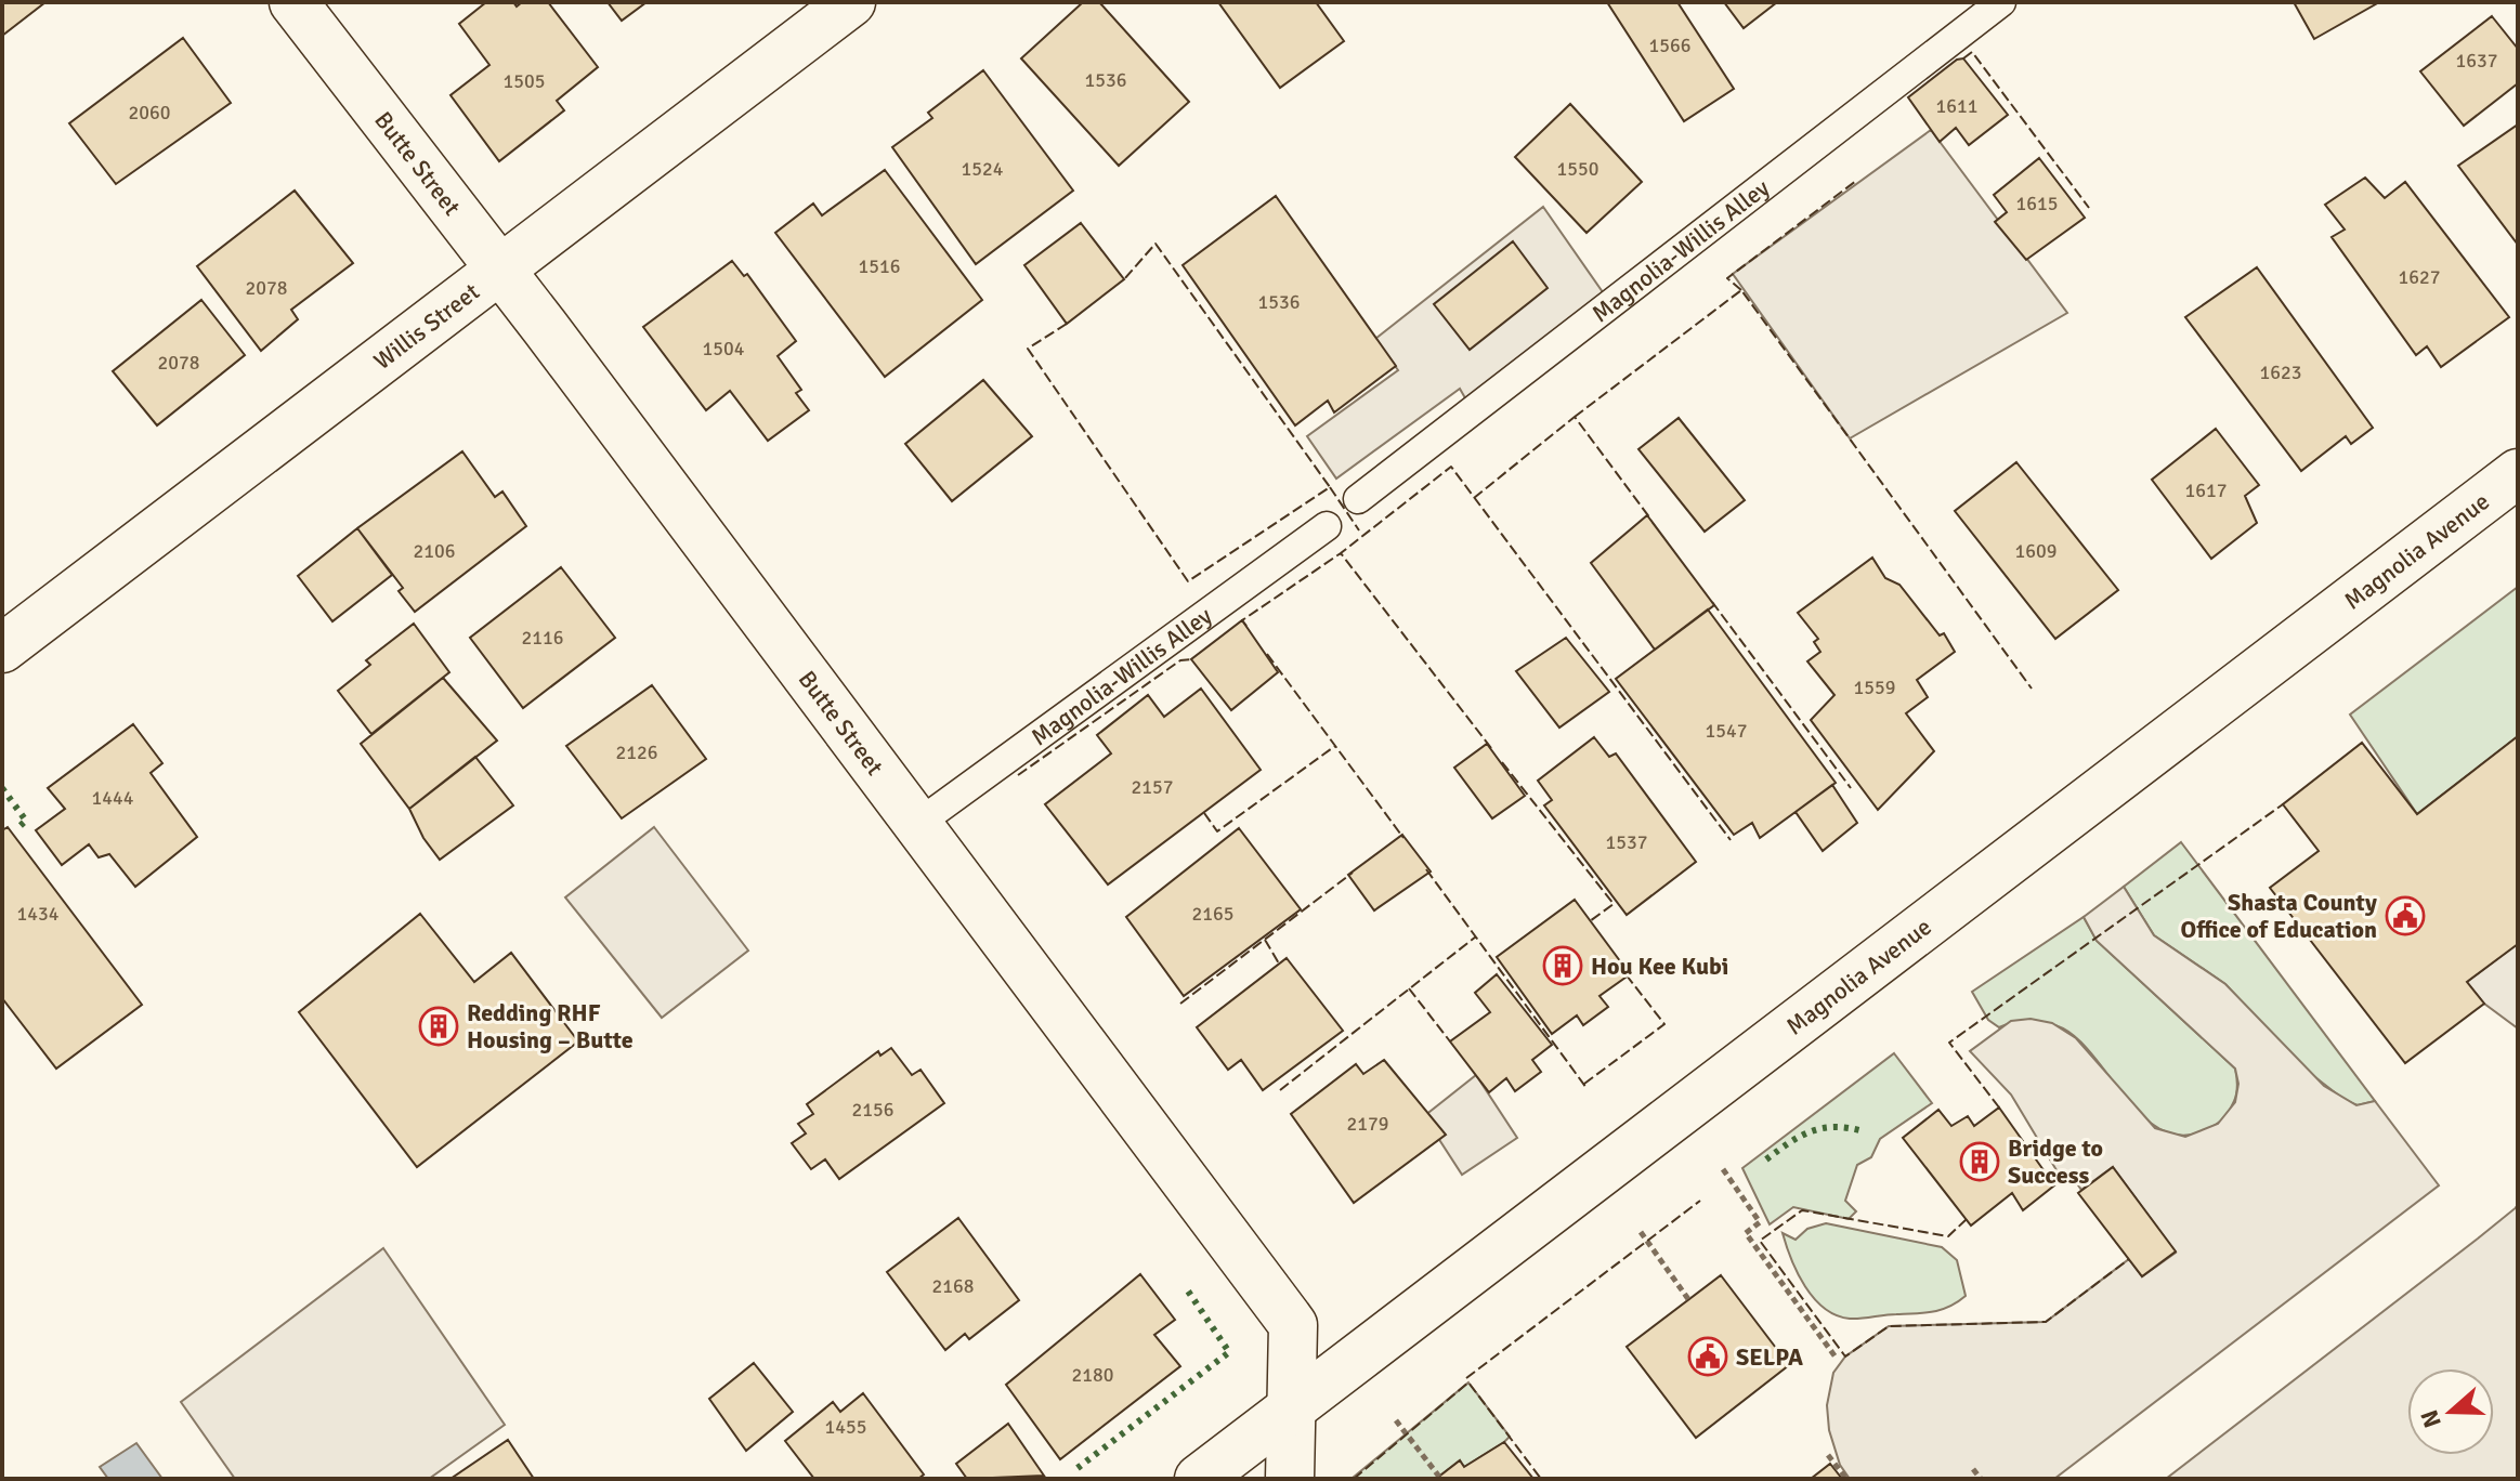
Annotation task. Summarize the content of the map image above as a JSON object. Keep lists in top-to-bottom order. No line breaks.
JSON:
{"streets":{"street":["Butte Street","Willis Street","Magnolia Avenue"],"lane":["Magnolia-Willis Alley"]},"crossings":[["Butte Street","Magnolia-Willis Alley"],["Butte Street","Willis Street"],["Butte Street","Magnolia Avenue"]],"places":{"public building":["Shasta County Office of Education","SELPA"],"building":["Hou Kee Kubi","Redding RHF Housing – Butte","Bridge to Success"]},"house_numbers":["1566","1637","1536","1505","1611","2060","1524","1550","1615","1516","1627","2078","1536","1504","2078","1623","1617","2106","1609","2116","1559","1547","2126","2157","1444","1537","1434","2165","2156","2179","2168","2180","1455"],"north":"left"}
